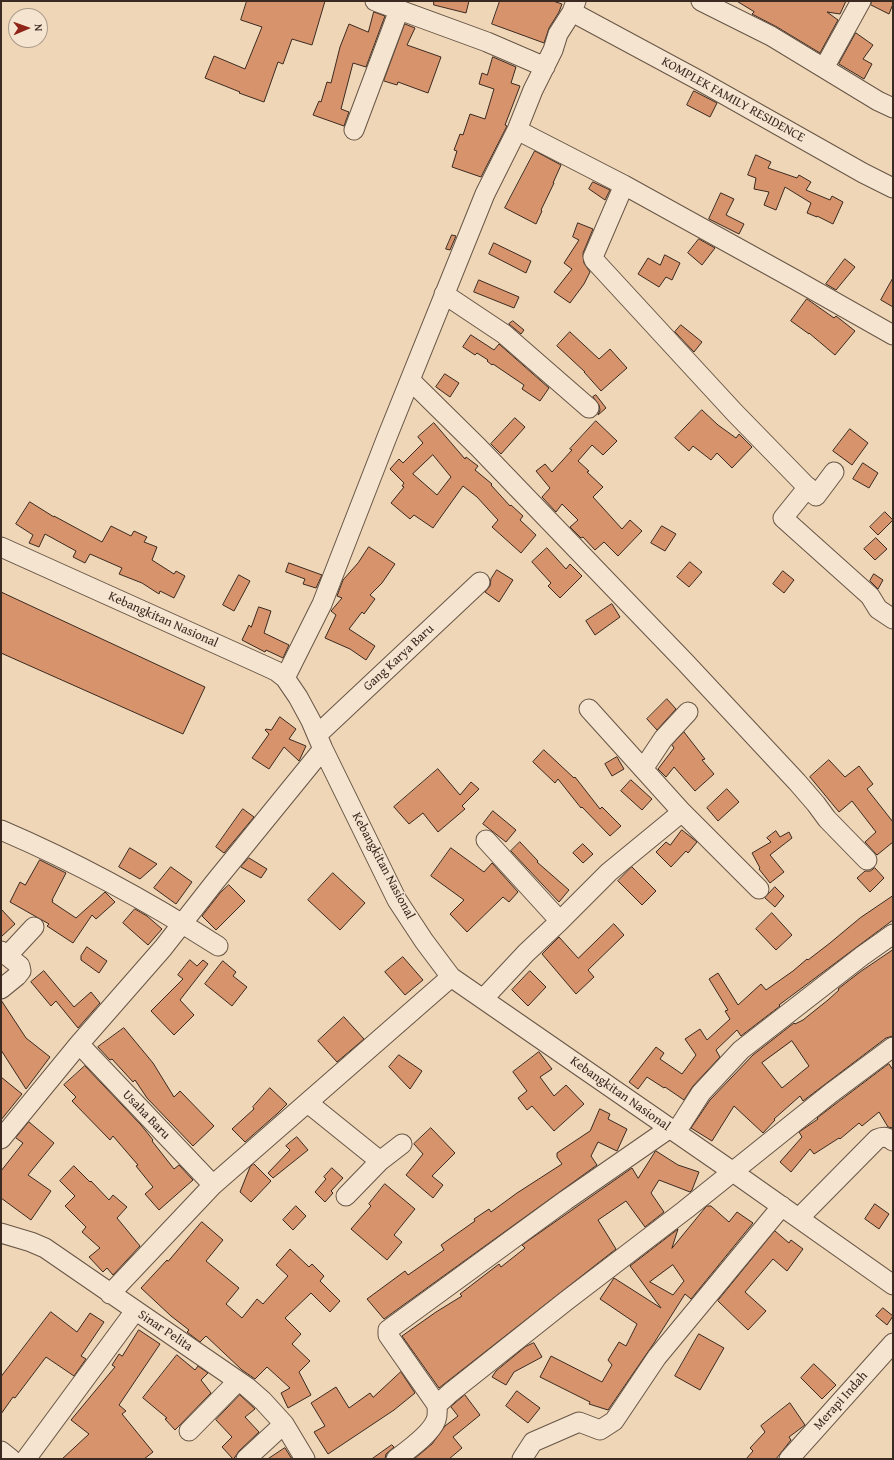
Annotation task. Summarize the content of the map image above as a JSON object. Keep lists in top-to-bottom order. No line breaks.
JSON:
{"streets":{"street":["KOMPLEK FAMILY RESIDENCE","Kebangkitan Nasional","Gang Karya Baru","Usaha Baru","Sinar Pelita","Merapi Indah"]},"crossings":[["Kebangkitan Nasional","Gang Karya Baru"],["Gang Karya Baru","Usaha Baru"]],"north":"right"}
